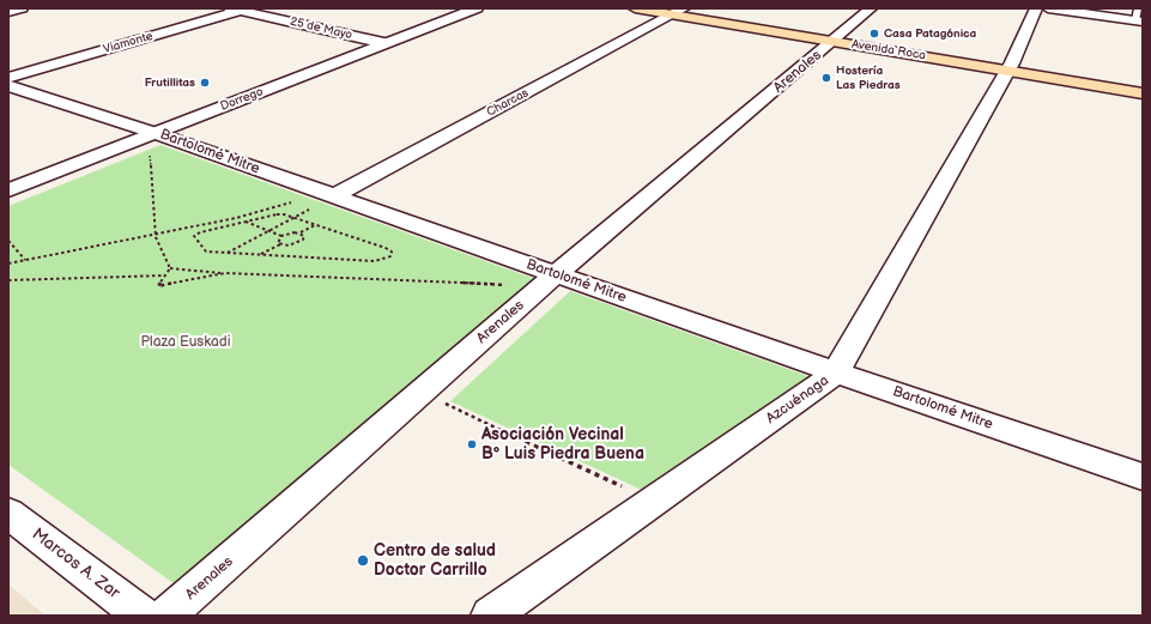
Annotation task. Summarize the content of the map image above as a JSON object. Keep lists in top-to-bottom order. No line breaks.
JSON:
{"streets":{"main road":["Avenida Roca"],"street":["25 de Mayo","Viamonte","Arenales","Dorrego","Charcas","Bartolomé Mitre","Azcuénaga","Marcos A. Zar"]},"crossings":[["25 de Mayo","Viamonte"],["25 de Mayo","Dorrego"],["Avenida Roca","Arenales"],["Avenida Roca","Charcas"],["Avenida Roca","Azcuénaga"],["Arenales","Bartolomé Mitre"],["Dorrego","Bartolomé Mitre"],["Charcas","Bartolomé Mitre"],["Bartolomé Mitre","Azcuénaga"]],"parks":["Plaza Euskadi"],"places":["Casa Patagónica","Hostería Las Piedras","Frutillitas","Asociación Vecinal Bº Luis Piedra Buena","Centro de salud Doctor Carrillo"]}
